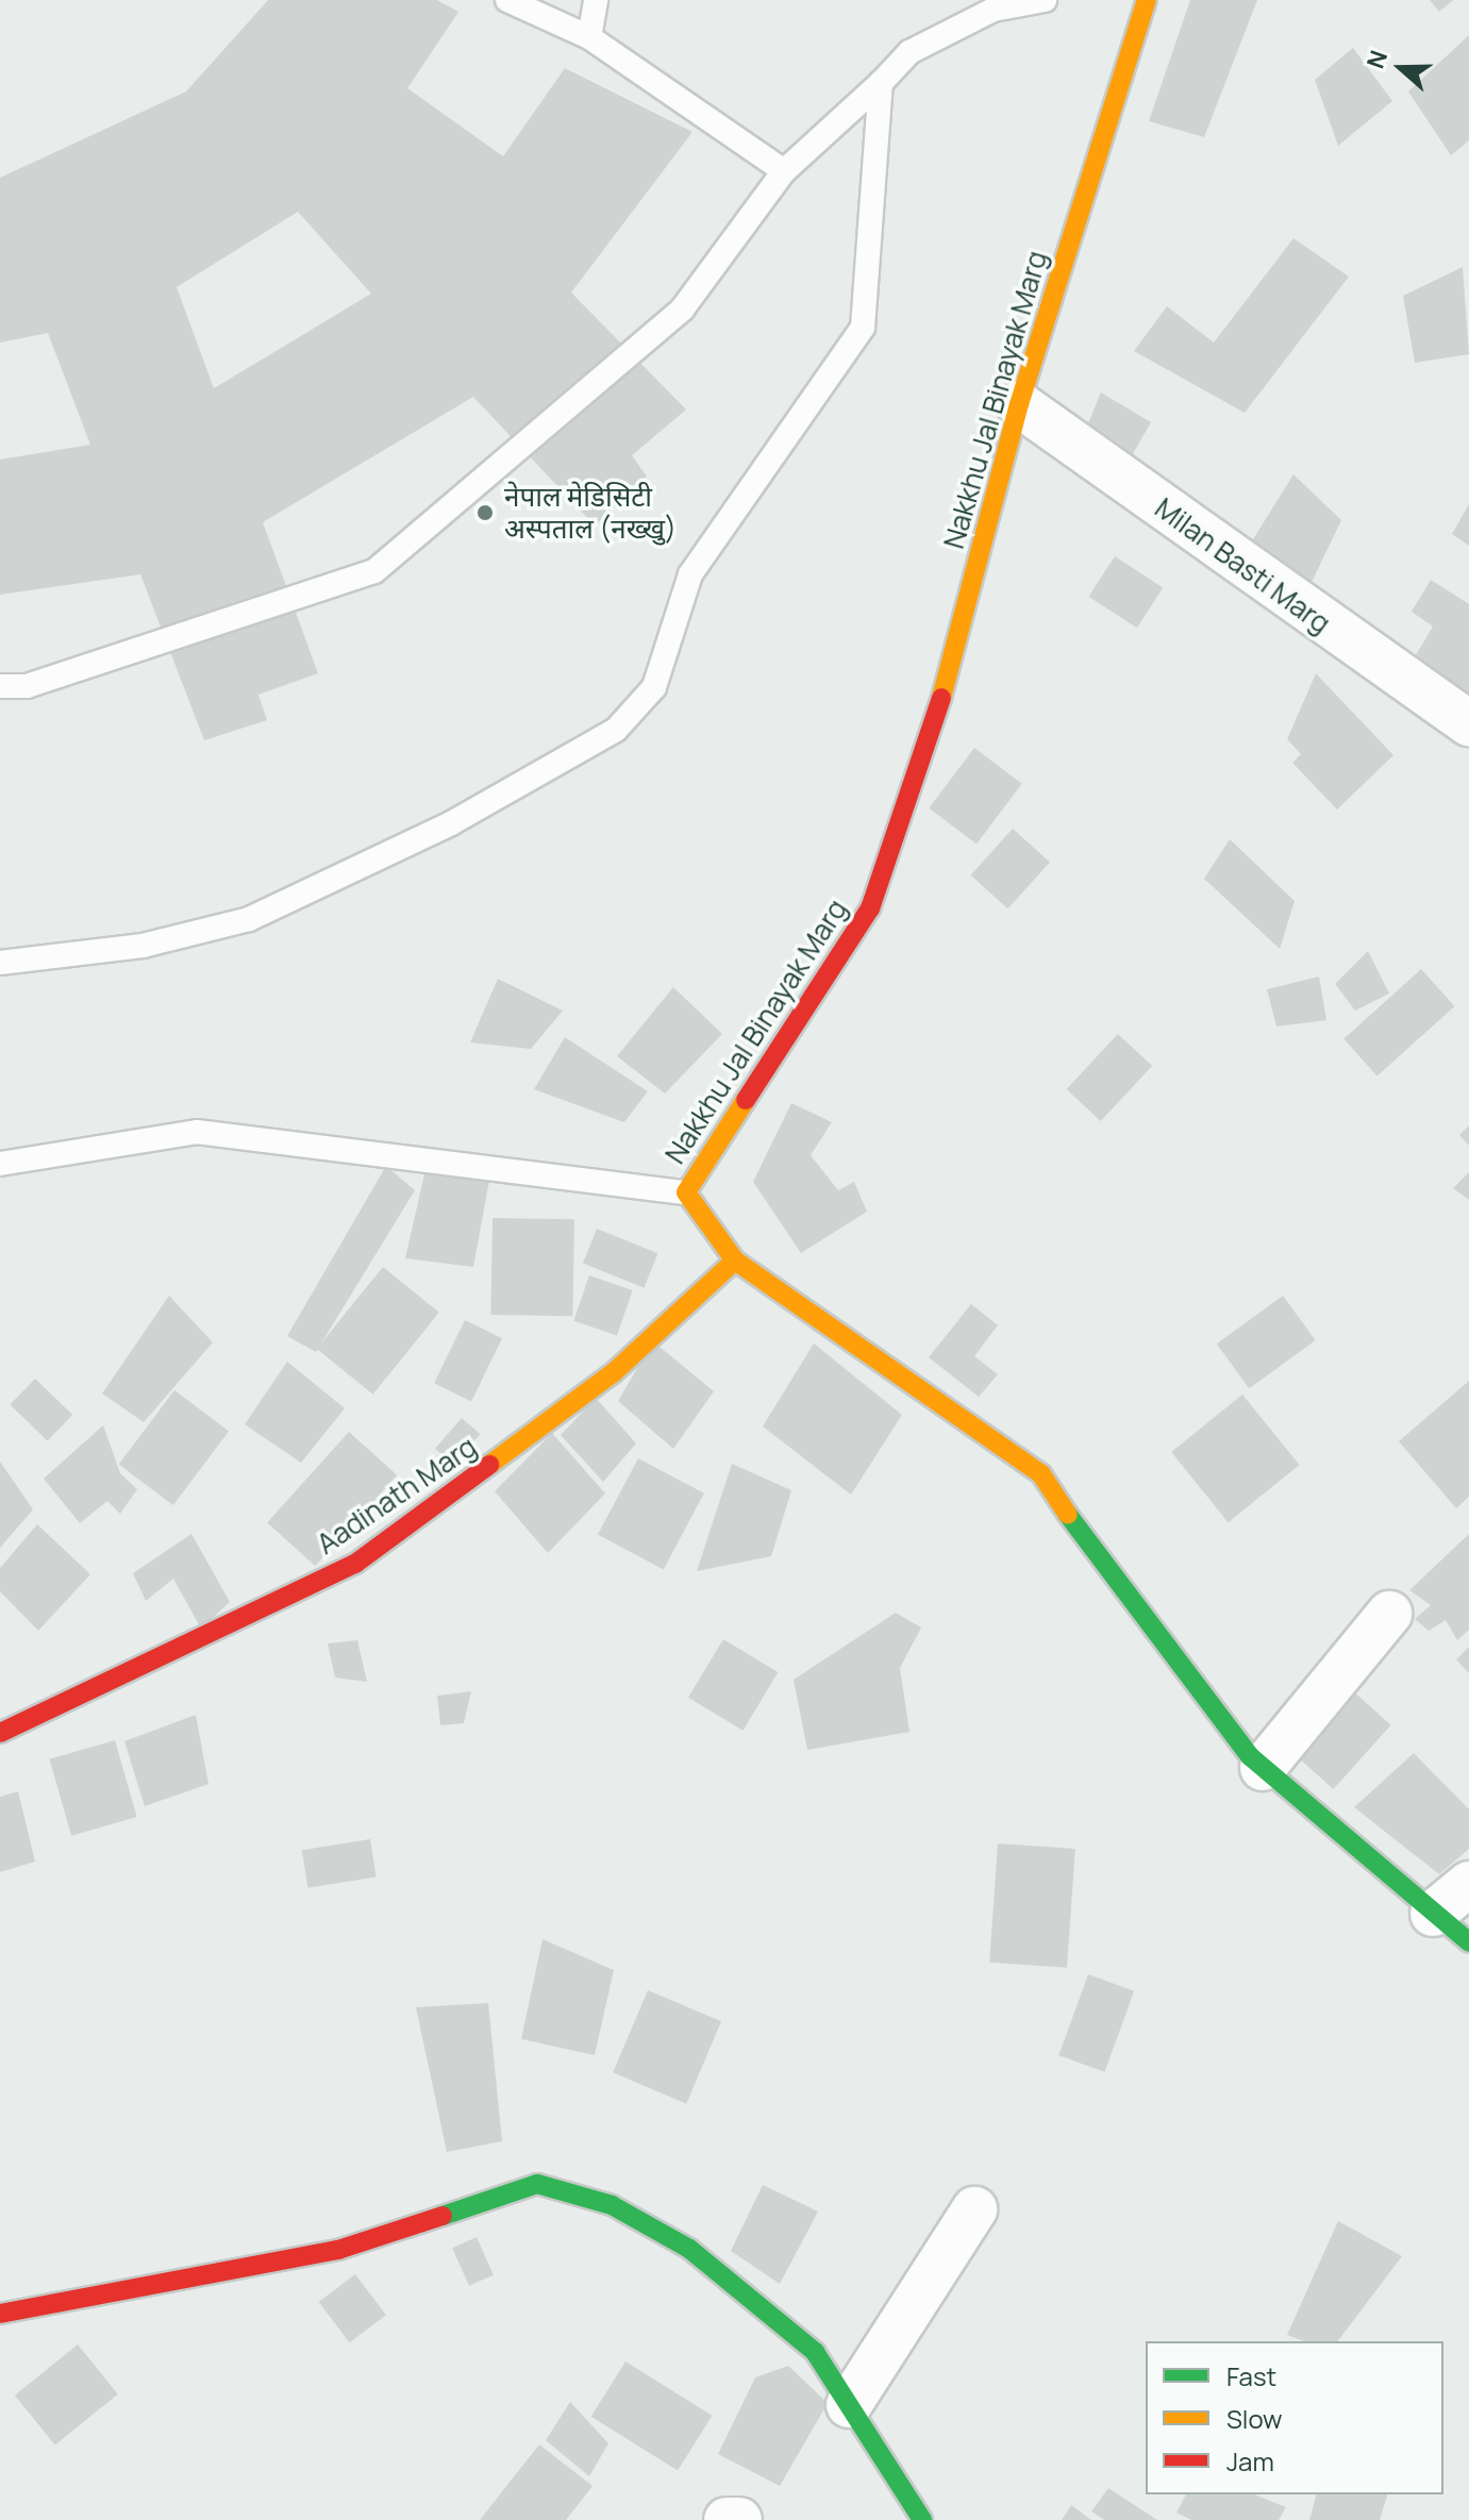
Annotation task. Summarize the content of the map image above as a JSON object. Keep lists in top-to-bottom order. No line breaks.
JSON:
{"streets":{"street":["Nakkhu Jal Binayak Marg","Milan Basti Marg","Aadinath Marg"]},"crossings":[["Nakkhu Jal Binayak Marg","Milan Basti Marg"],["Nakkhu Jal Binayak Marg","Aadinath Marg"]],"places":["नेपाल मेडिसिटी अस्पताल (नख्खु)"],"legend":["Fast","Slow","Jam"],"north":"left"}
